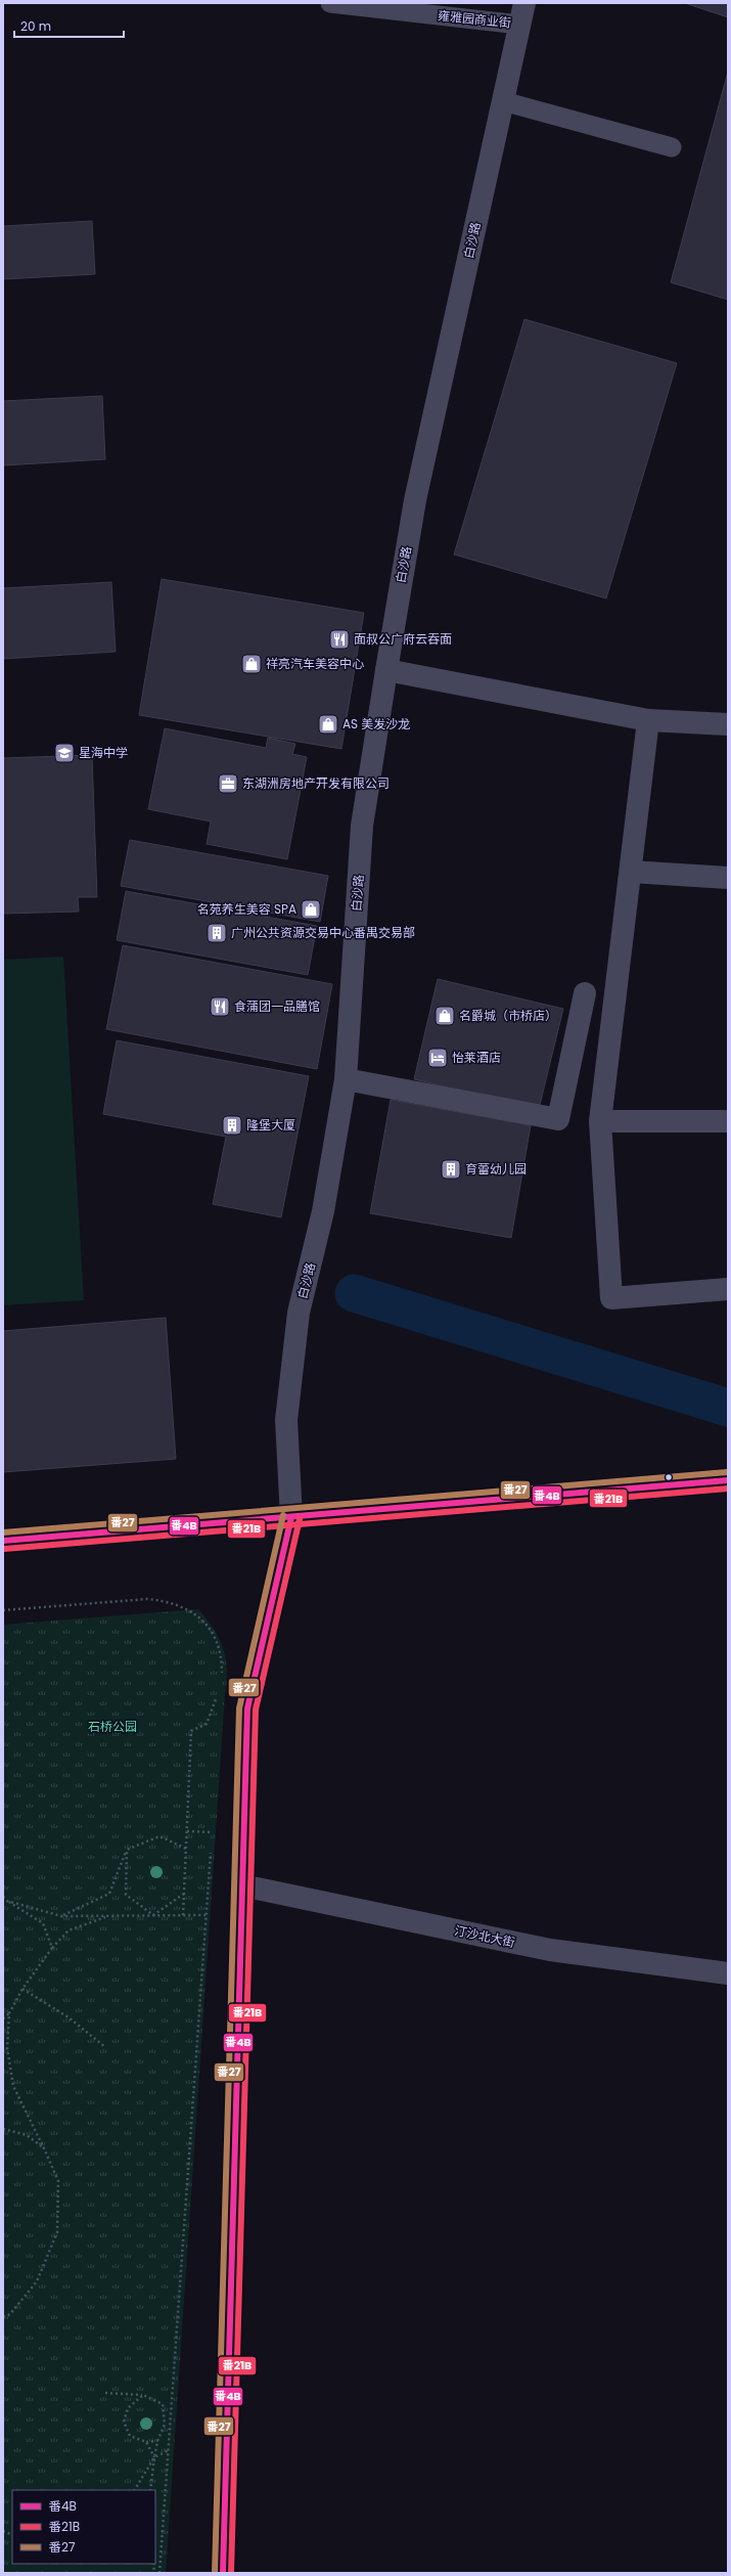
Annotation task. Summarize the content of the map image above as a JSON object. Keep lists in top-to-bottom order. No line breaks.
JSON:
{"streets":{"street":["白沙路","汀沙北大街"],"lane":["雍雅园商业街"]},"crossings":[["雍雅园商业街","白沙路"],["白沙路","汀沙北大街"]],"parks":["石桥公园"],"places":{"restaurant":["面叔公广府云吞面","食蒲团一品膳馆"],"shop":["祥亮汽车美容中心","AS 美发沙龙","名苑养生美容 SPA","名爵城（市桥店）"],"school or university":["星海中学"],"office":["东湖洲房地产开发有限公司"],"building":["广州公共资源交易中心番禺交易部","隆堡大厦","育蕾幼儿园"],"hotel":["怡莱酒店"]},"lines":["transit line 番27","transit line 番4B","transit line 番21B"],"legend":["番4B","番21B","番27"],"scale_bar":"20 m"}
